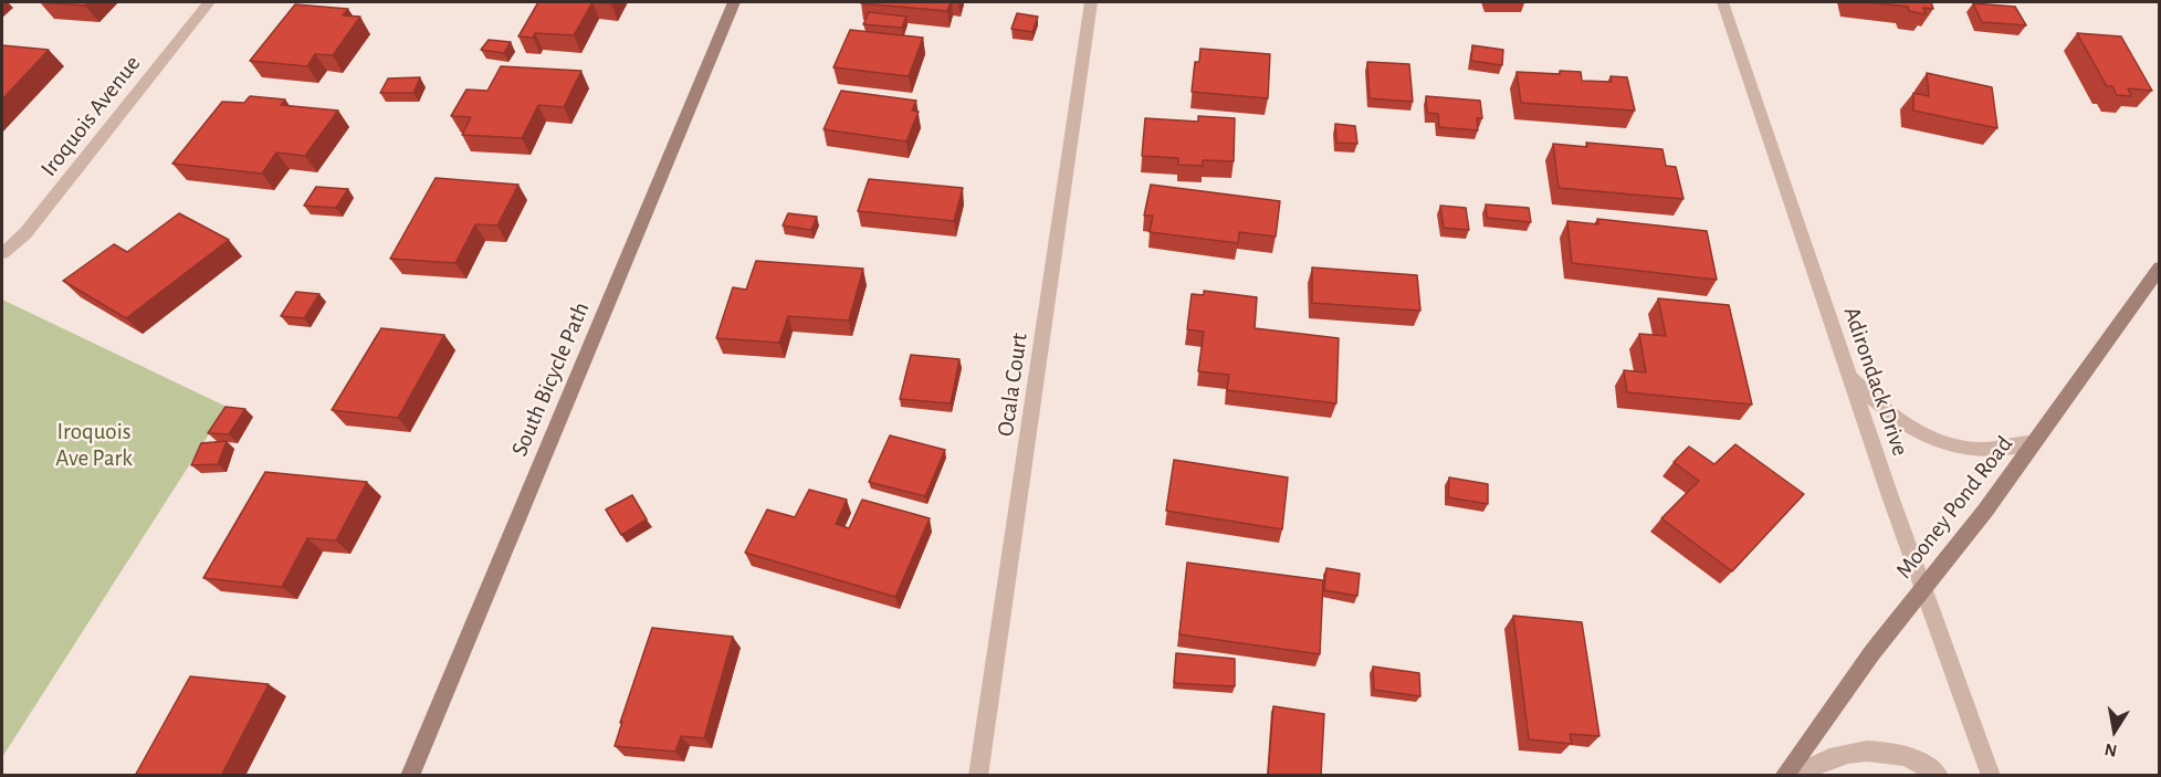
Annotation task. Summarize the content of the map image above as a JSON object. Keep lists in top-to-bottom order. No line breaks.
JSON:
{"streets":{"street":["Iroquois Avenue","South Bicycle Path","Adirondack Drive","Ocala Court","Mooney Pond Road"]},"crossings":[["Adirondack Drive","Mooney Pond Road"]],"parks":["Iroquois Ave Park"],"north":"bottom"}
